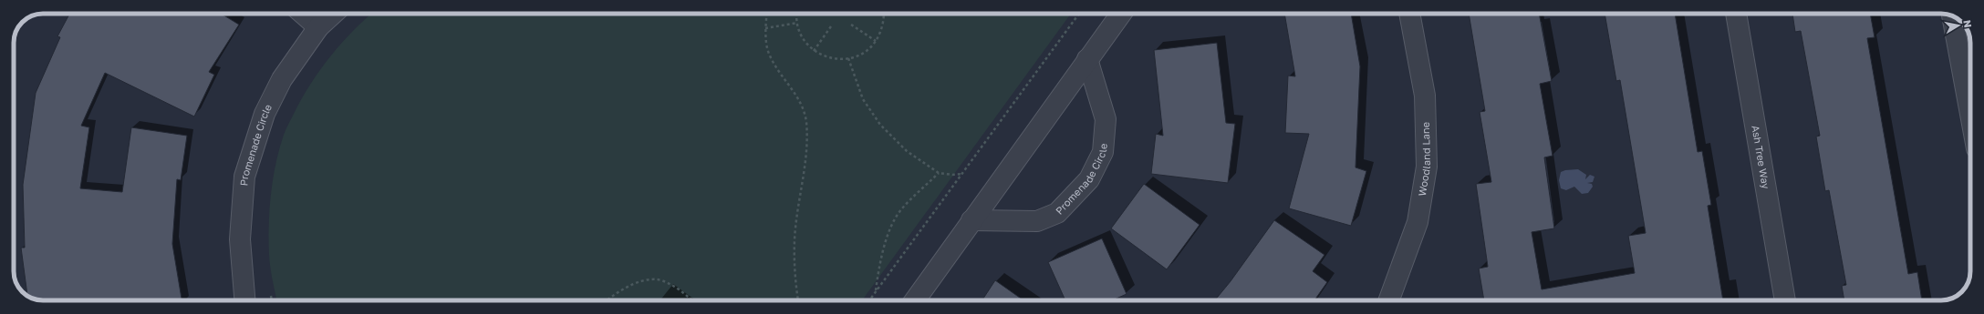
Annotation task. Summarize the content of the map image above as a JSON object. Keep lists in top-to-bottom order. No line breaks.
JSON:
{"streets":{"street":["Promenade Circle","Ash Tree Way","Woodland Lane"]},"north":"right"}
